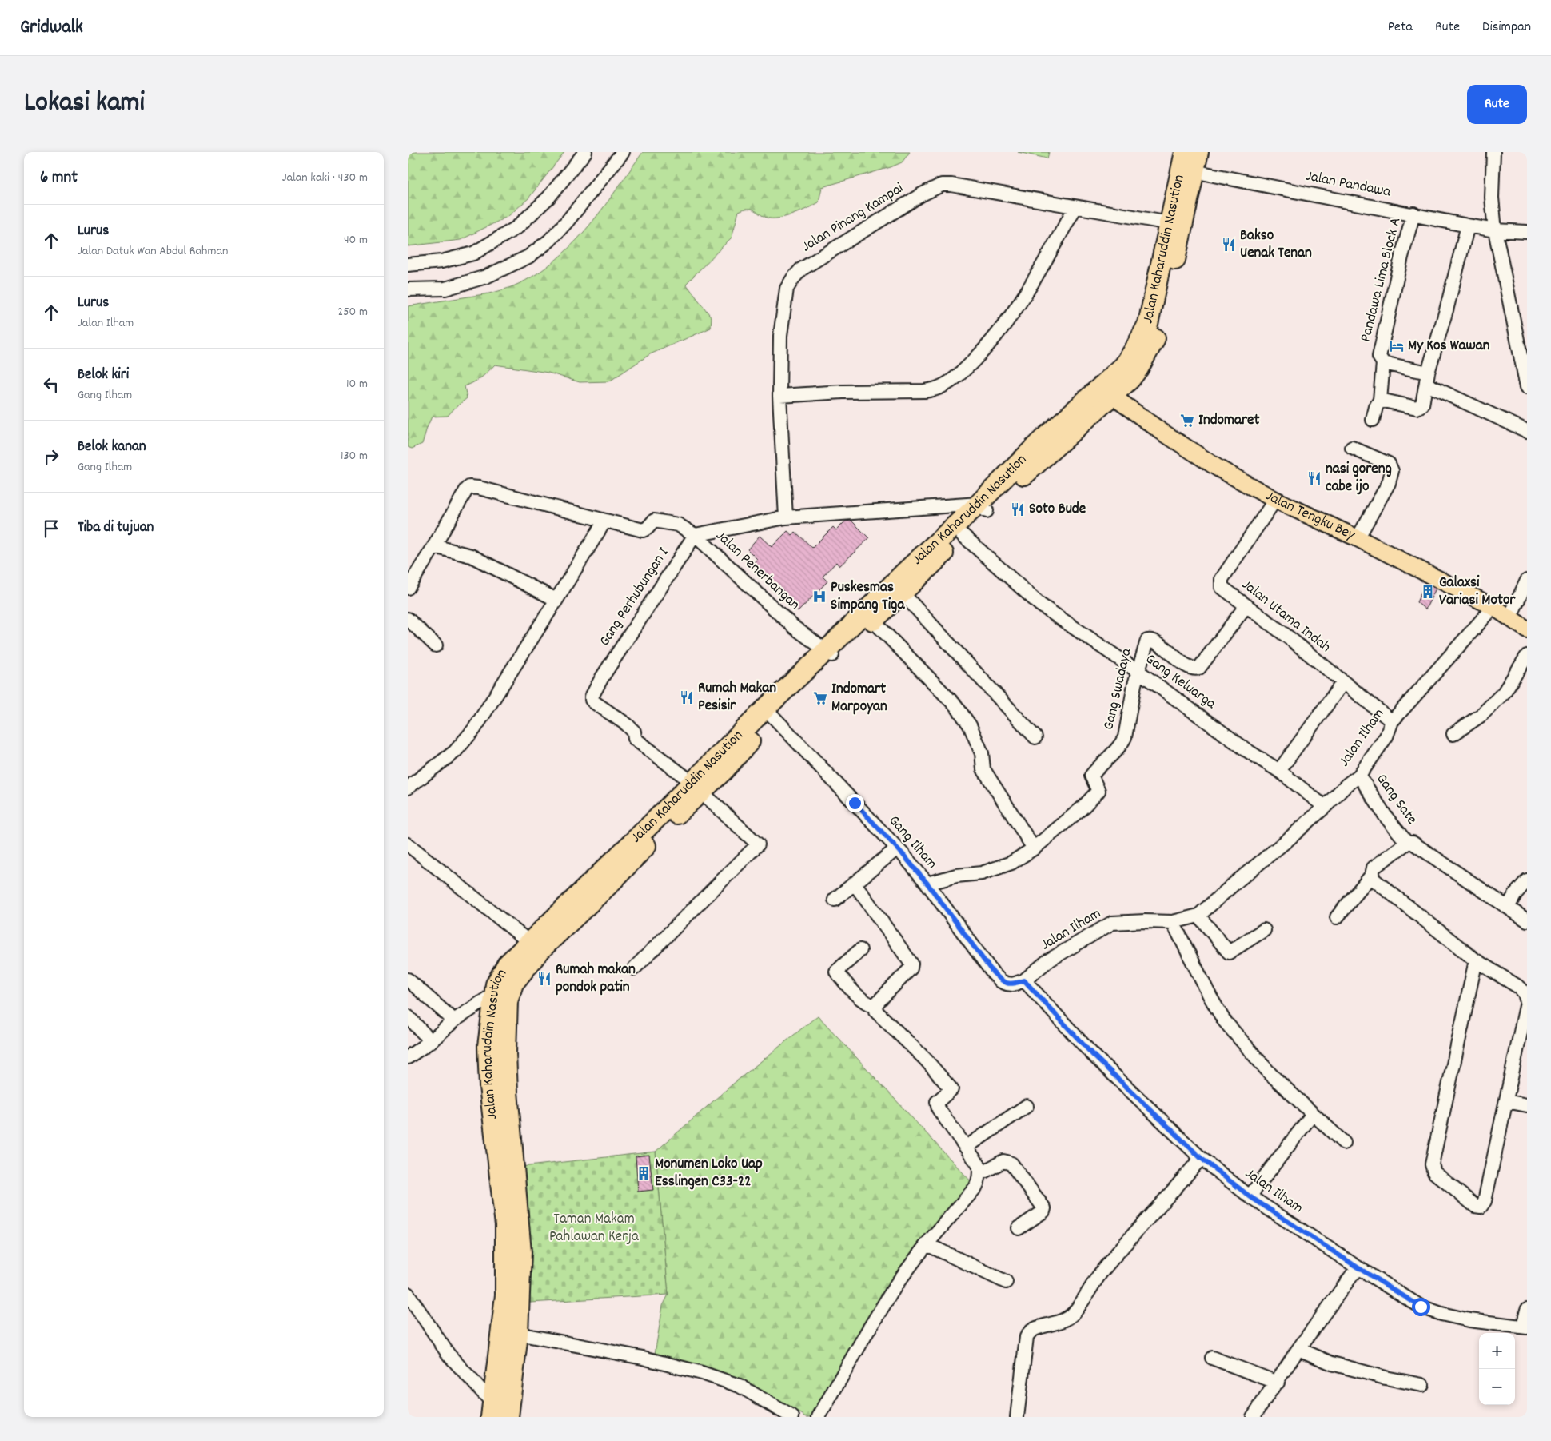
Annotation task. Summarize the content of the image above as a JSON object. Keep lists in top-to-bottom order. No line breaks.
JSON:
{"streets":{"highway":["Jalan Kaharuddin Nasution"],"main road":["Jalan Tengku Bey"],"street":["Jalan Pandawa","Jalan Pinang Kampai","Pandawa Lima Block A","Jalan Penerbangan","Gang Perhubungan I","Jalan Utama Indah","Gang Keluarga","Gang Swadaya","Jalan Ilham","Gang Sate","Gang Ilham"]},"crossings":[["Jalan Pandawa","Jalan Kaharuddin Nasution"],["Jalan Pandawa","Pandawa Lima Block A"],["Jalan Pinang Kampai","Jalan Kaharuddin Nasution"],["Jalan Kaharuddin Nasution","Jalan Tengku Bey"],["Jalan Kaharuddin Nasution","Jalan Penerbangan"],["Jalan Kaharuddin Nasution","Gang Perhubungan I"],["Jalan Kaharuddin Nasution","Gang Keluarga"],["Jalan Kaharuddin Nasution","Gang Ilham"],["Jalan Tengku Bey","Jalan Utama Indah"],["Jalan Tengku Bey","Jalan Ilham"],["Jalan Penerbangan","Gang Perhubungan I"],["Jalan Utama Indah","Gang Swadaya"],["Jalan Utama Indah","Jalan Ilham"],["Gang Keluarga","Gang Swadaya"],["Gang Keluarga","Jalan Ilham"],["Gang Swadaya","Gang Ilham"],["Jalan Ilham","Gang Sate"],["Jalan Ilham","Gang Ilham"]],"parks":["Taman Makam Pahlawan Kerja"],"places":{"restaurant":["Bakso Uenak Tenan","nasi goreng cabe ijo","Soto Bude","Rumah Makan Pesisir","Rumah makan pondok patin"],"hotel":["My Kos Wawan"],"supermarket":["Indomaret","Indomart Marpoyan"],"building":["Galaxsi Variasi Motor","Monumen Loko Uap Esslingen C33-22"],"hospital":["Puskesmas Simpang Tiga"]},"page":{"header":"Gridwalk","nav":["Peta","Rute","Disimpan"],"title":"Lokasi kami","buttons":"Rute","heading":["6 mnt","Jalan kaki · 430 m"],"list":[["Lurus","Jalan Datuk Wan Abdul Rahman","40 m"],["Lurus","Jalan Ilham","250 m"],["Belok kiri","Gang Ilham","10 m"],["Belok kanan","Gang Ilham","130 m"],"Tiba di tujuan"],"map_buttons":["+","−"]}}
